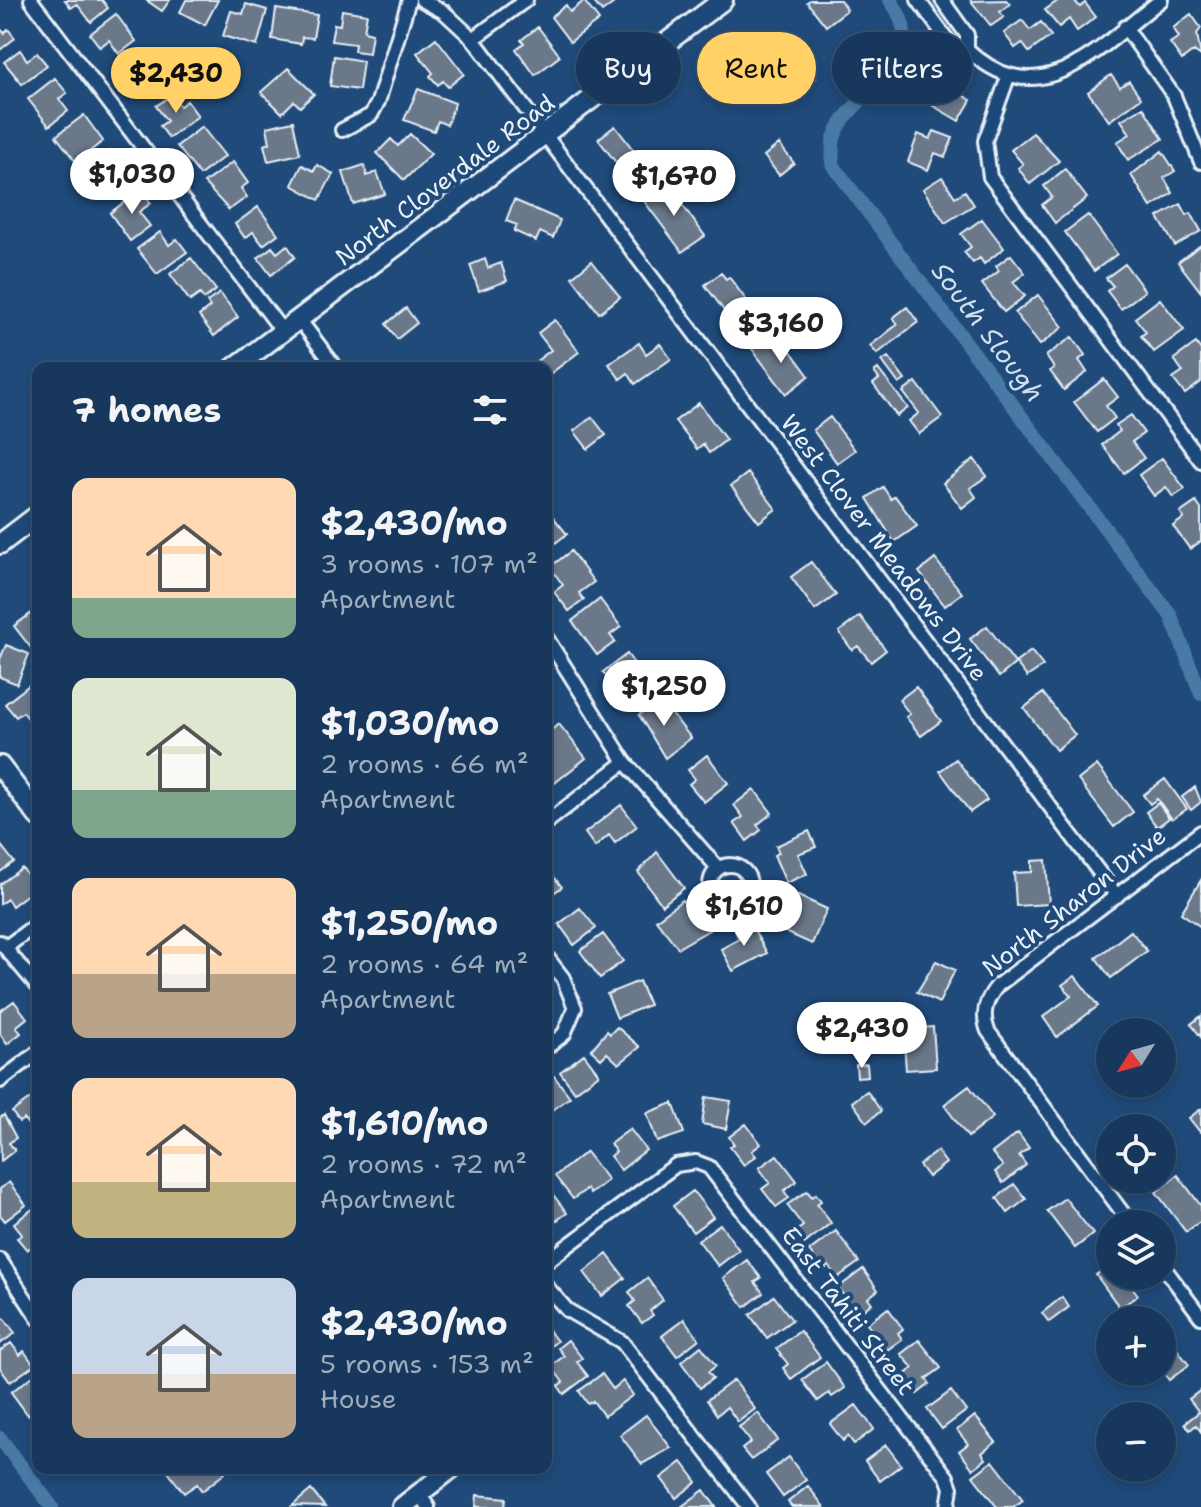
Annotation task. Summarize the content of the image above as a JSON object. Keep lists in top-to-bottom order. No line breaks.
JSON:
{"streets":{"main road":["North Cloverdale Road"],"street":["West Clover Meadows Drive","North Sharon Drive","East Tahiti Street"]},"crossings":[["North Cloverdale Road","West Clover Meadows Drive"],["West Clover Meadows Drive","North Sharon Drive"]],"water":["South Slough"],"north":"bottom left","page":{"chip":["Buy","Rent","Filters"],"price":["$2,430","$1,030","$1,670","$3,160","$1,250","$1,610","$2,430"],"heading":"7 homes","list":[{"name":"$2,430/mo","note":"3 rooms · 107 m² · Apartment"},{"name":"$1,030/mo","note":"2 rooms · 66 m² · Apartment"},{"name":"$1,250/mo","note":"2 rooms · 64 m² · Apartment"},{"name":"$1,610/mo","note":"2 rooms · 72 m² · Apartment"},{"name":"$2,430/mo","note":"5 rooms · 153 m² · House"}],"map_buttons":["+","−"]}}
